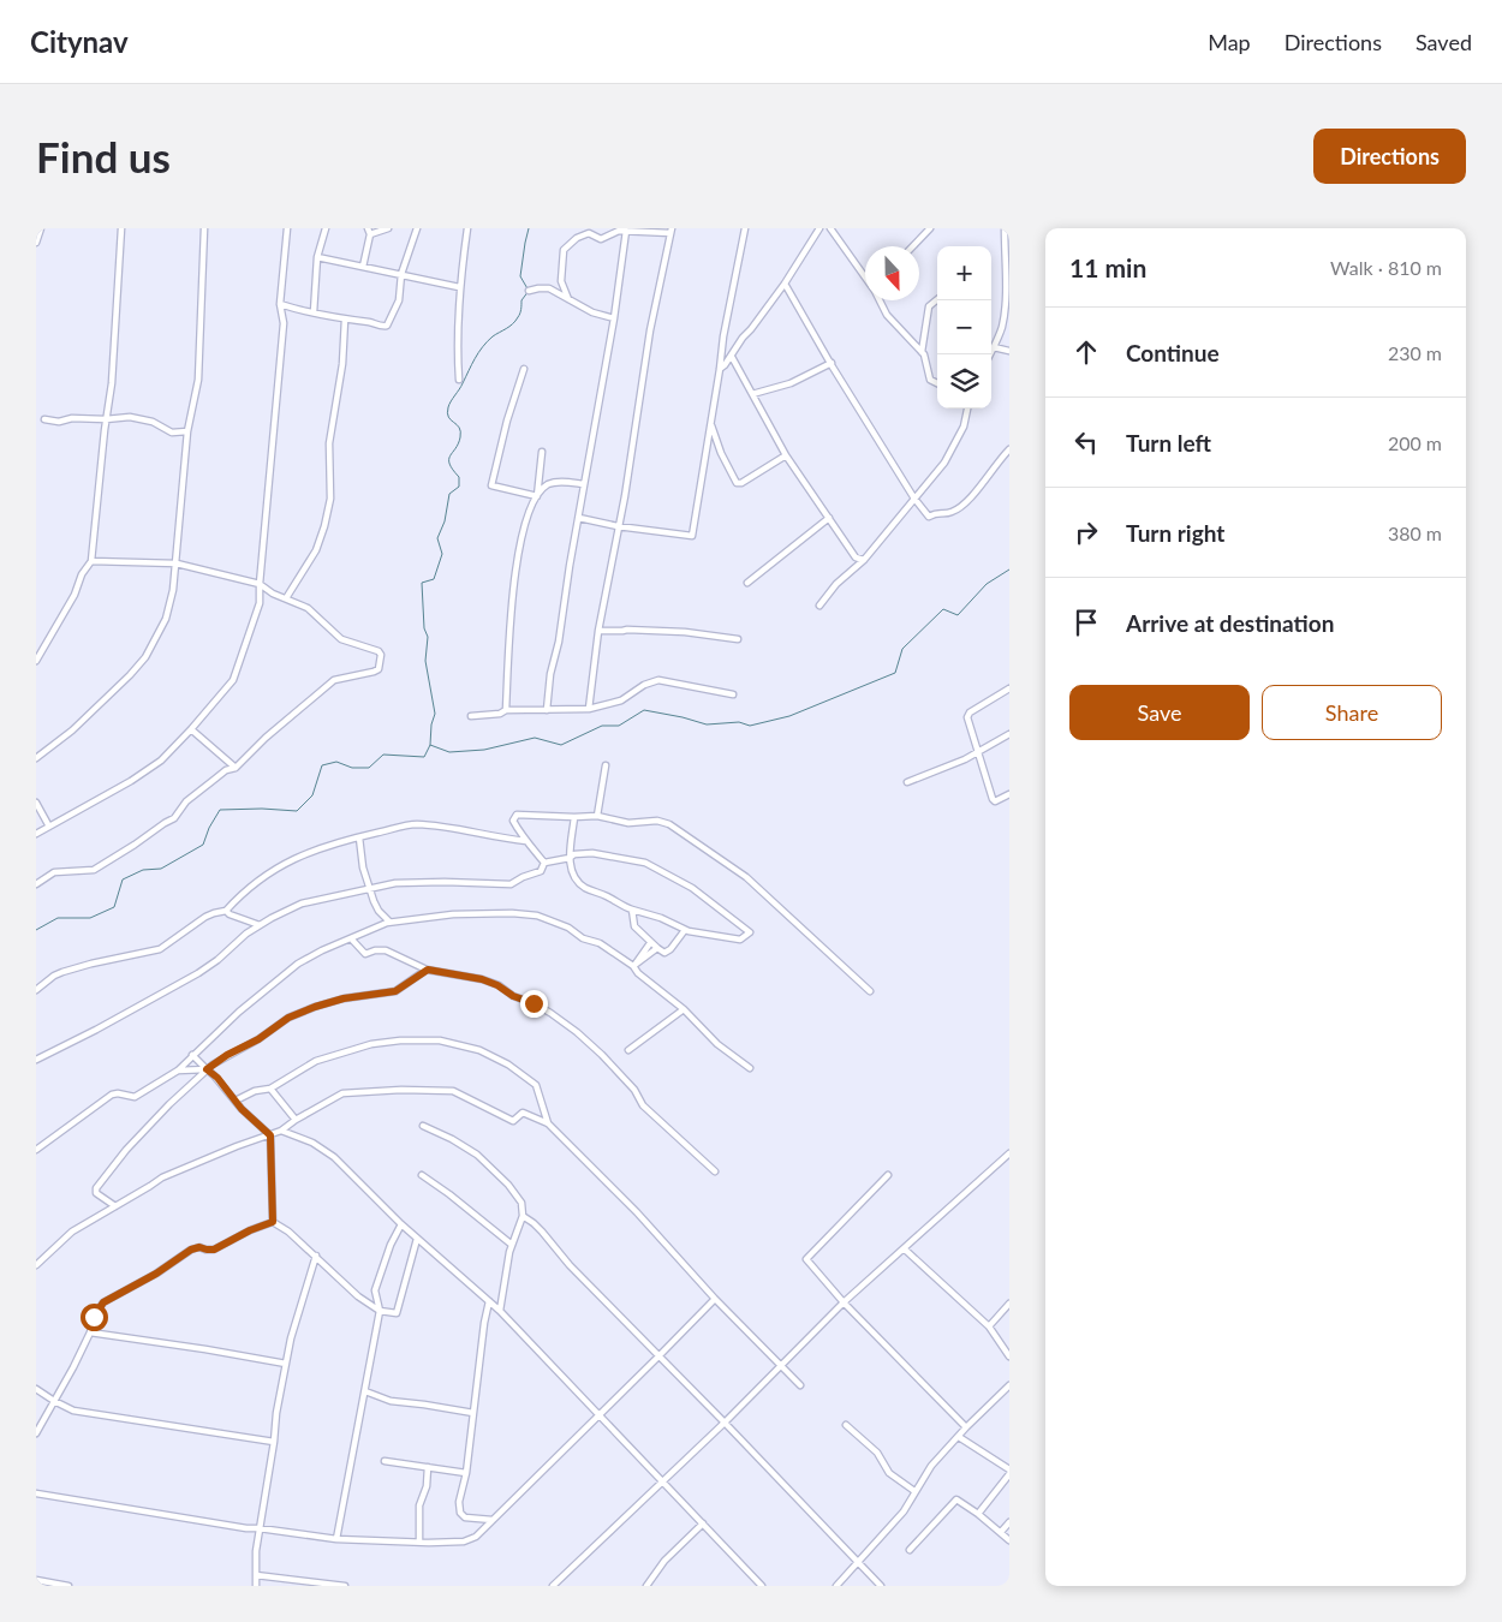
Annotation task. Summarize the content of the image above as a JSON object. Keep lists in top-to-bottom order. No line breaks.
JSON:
{"north":"bottom","page":{"header":"Citynav","nav":["Map","Directions","Saved"],"buttons":["Directions",["Save","Share"]],"title":"Find us","heading":["11 min","Walk · 810 m"],"map_buttons":["+","−"],"list":[["Continue","230 m"],["Turn left","200 m"],["Turn right","380 m"],"Arrive at destination"]}}
